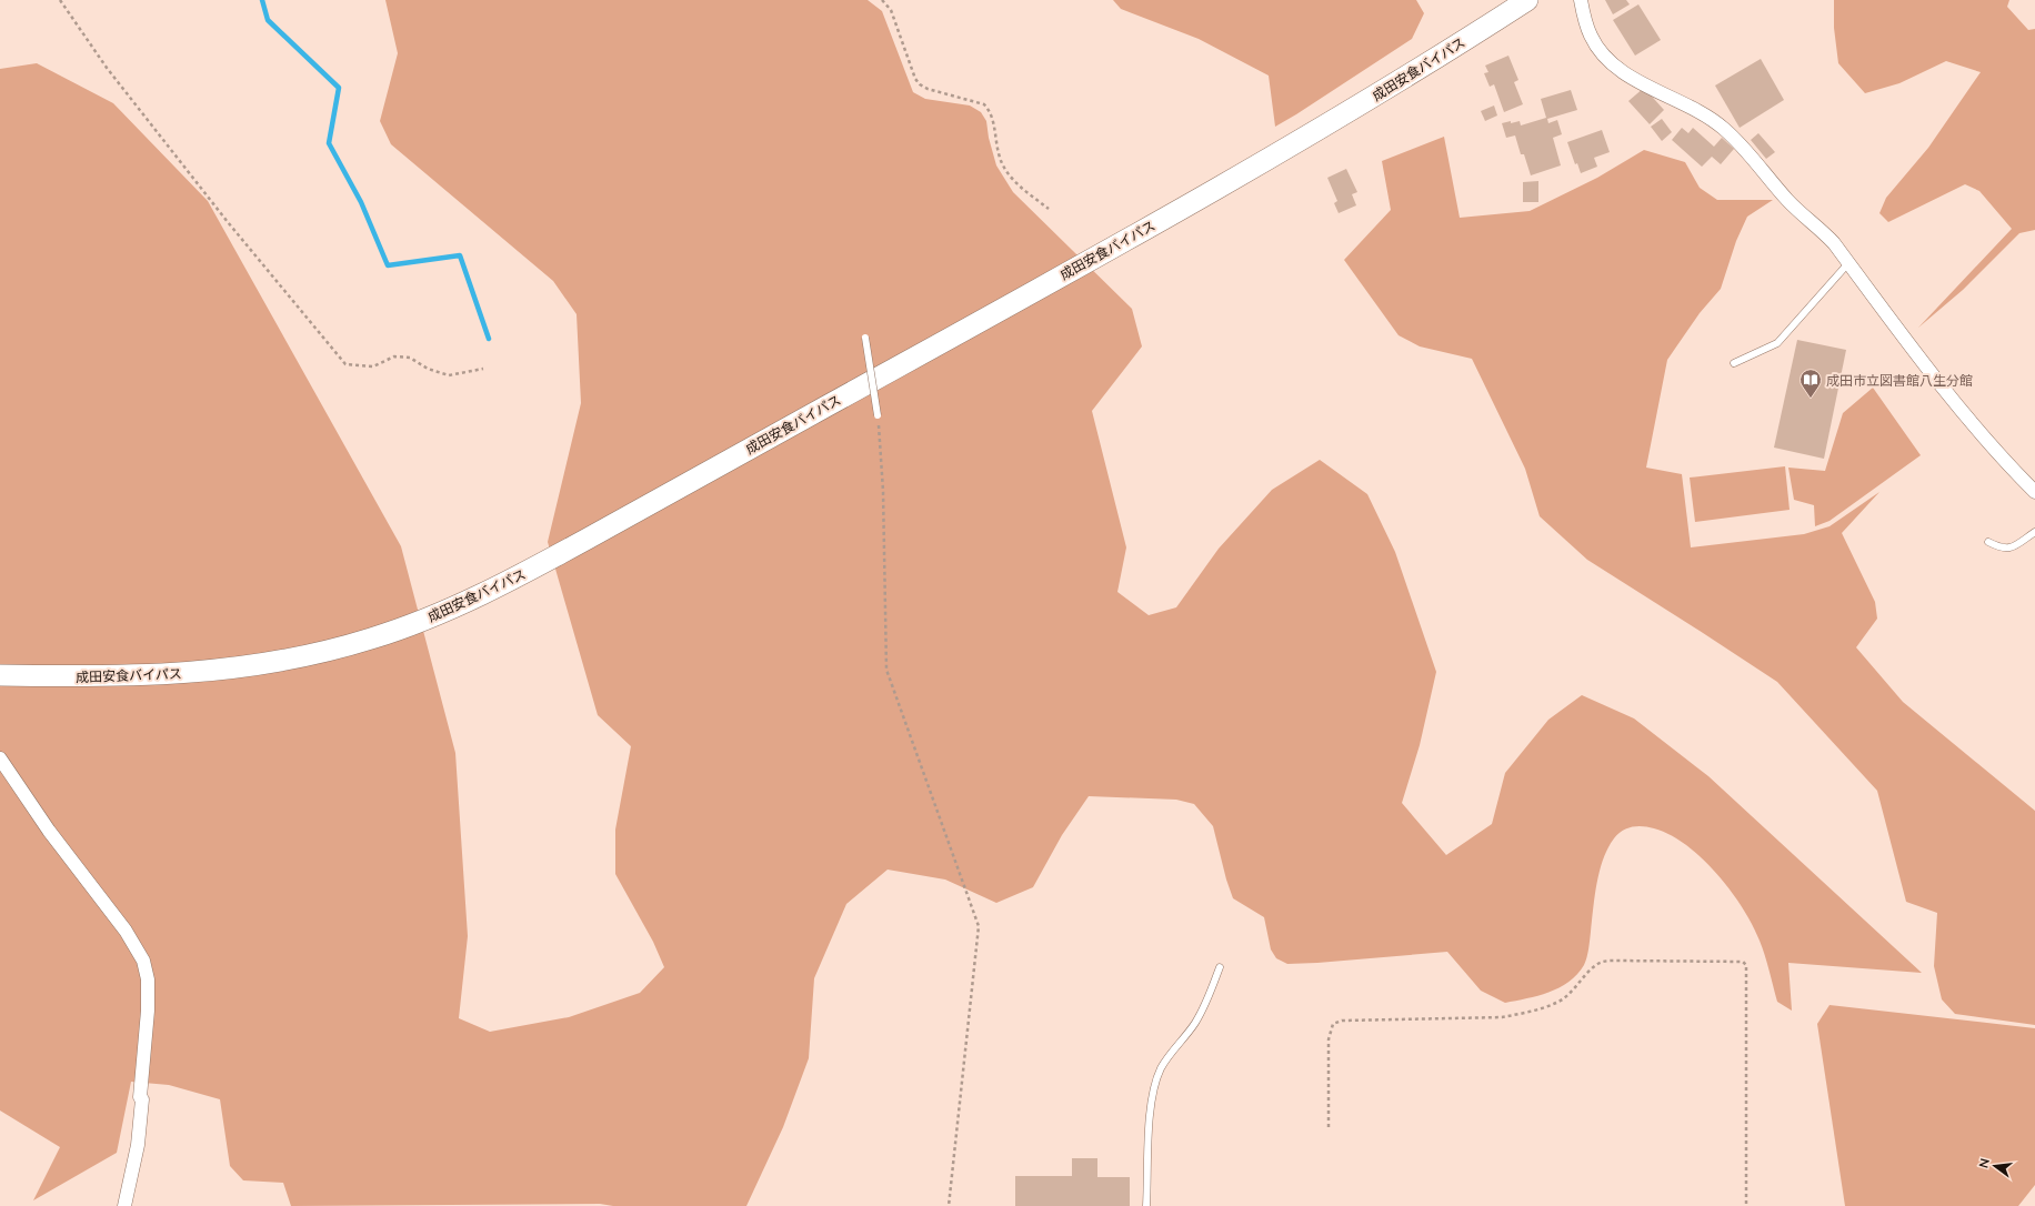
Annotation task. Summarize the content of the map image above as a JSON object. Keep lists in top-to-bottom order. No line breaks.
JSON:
{"streets":{"main road":["成田安食バイパス"]},"places":{"library":["成田市立図書館八生分館"]},"north":"left"}
